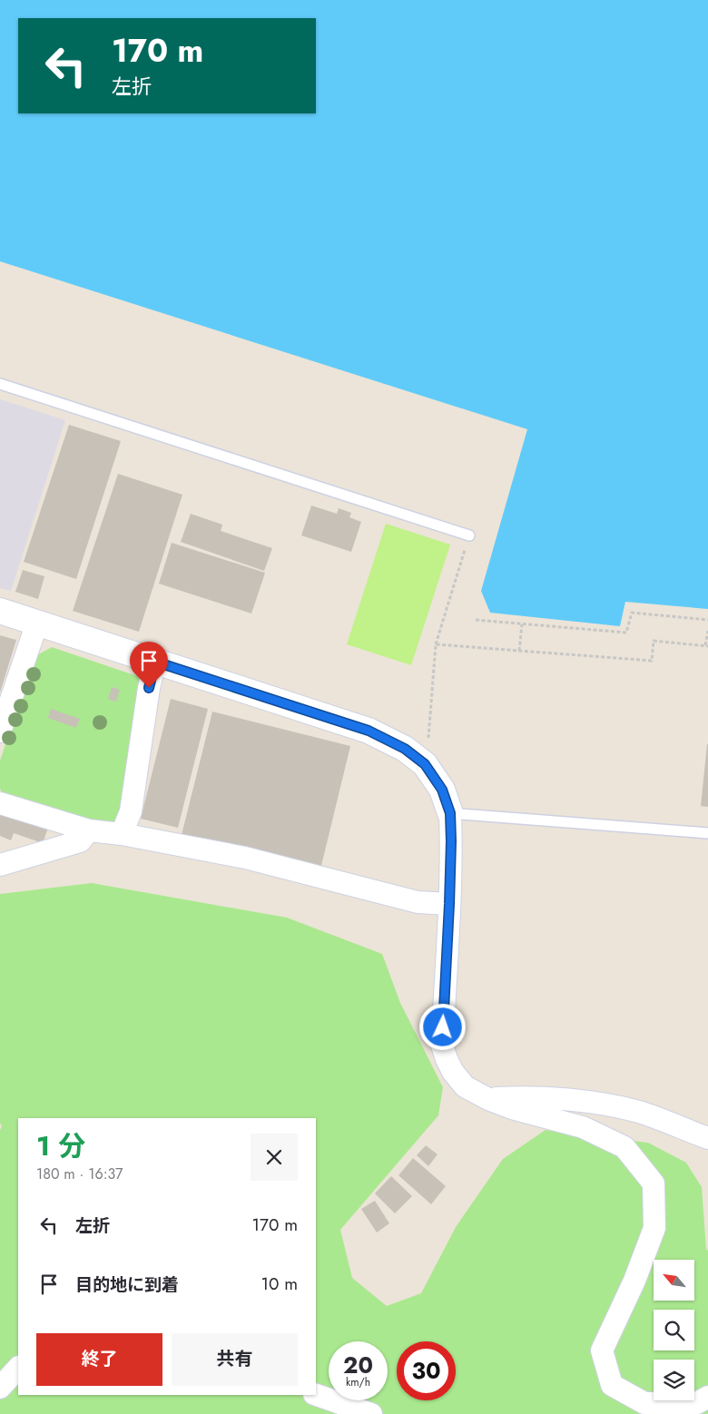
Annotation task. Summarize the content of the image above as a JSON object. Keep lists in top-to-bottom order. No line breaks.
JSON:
{"north":"top left","page":{"turn":["170 m","左折"],"heading":["1 分","180 m · 16:37"],"list":[{"name":"左折","value":"170 m"},{"name":"目的地に到着","value":"10 m"}],"buttons":["終了","共有"],"speed":"20 km/h","limit":"30"}}
